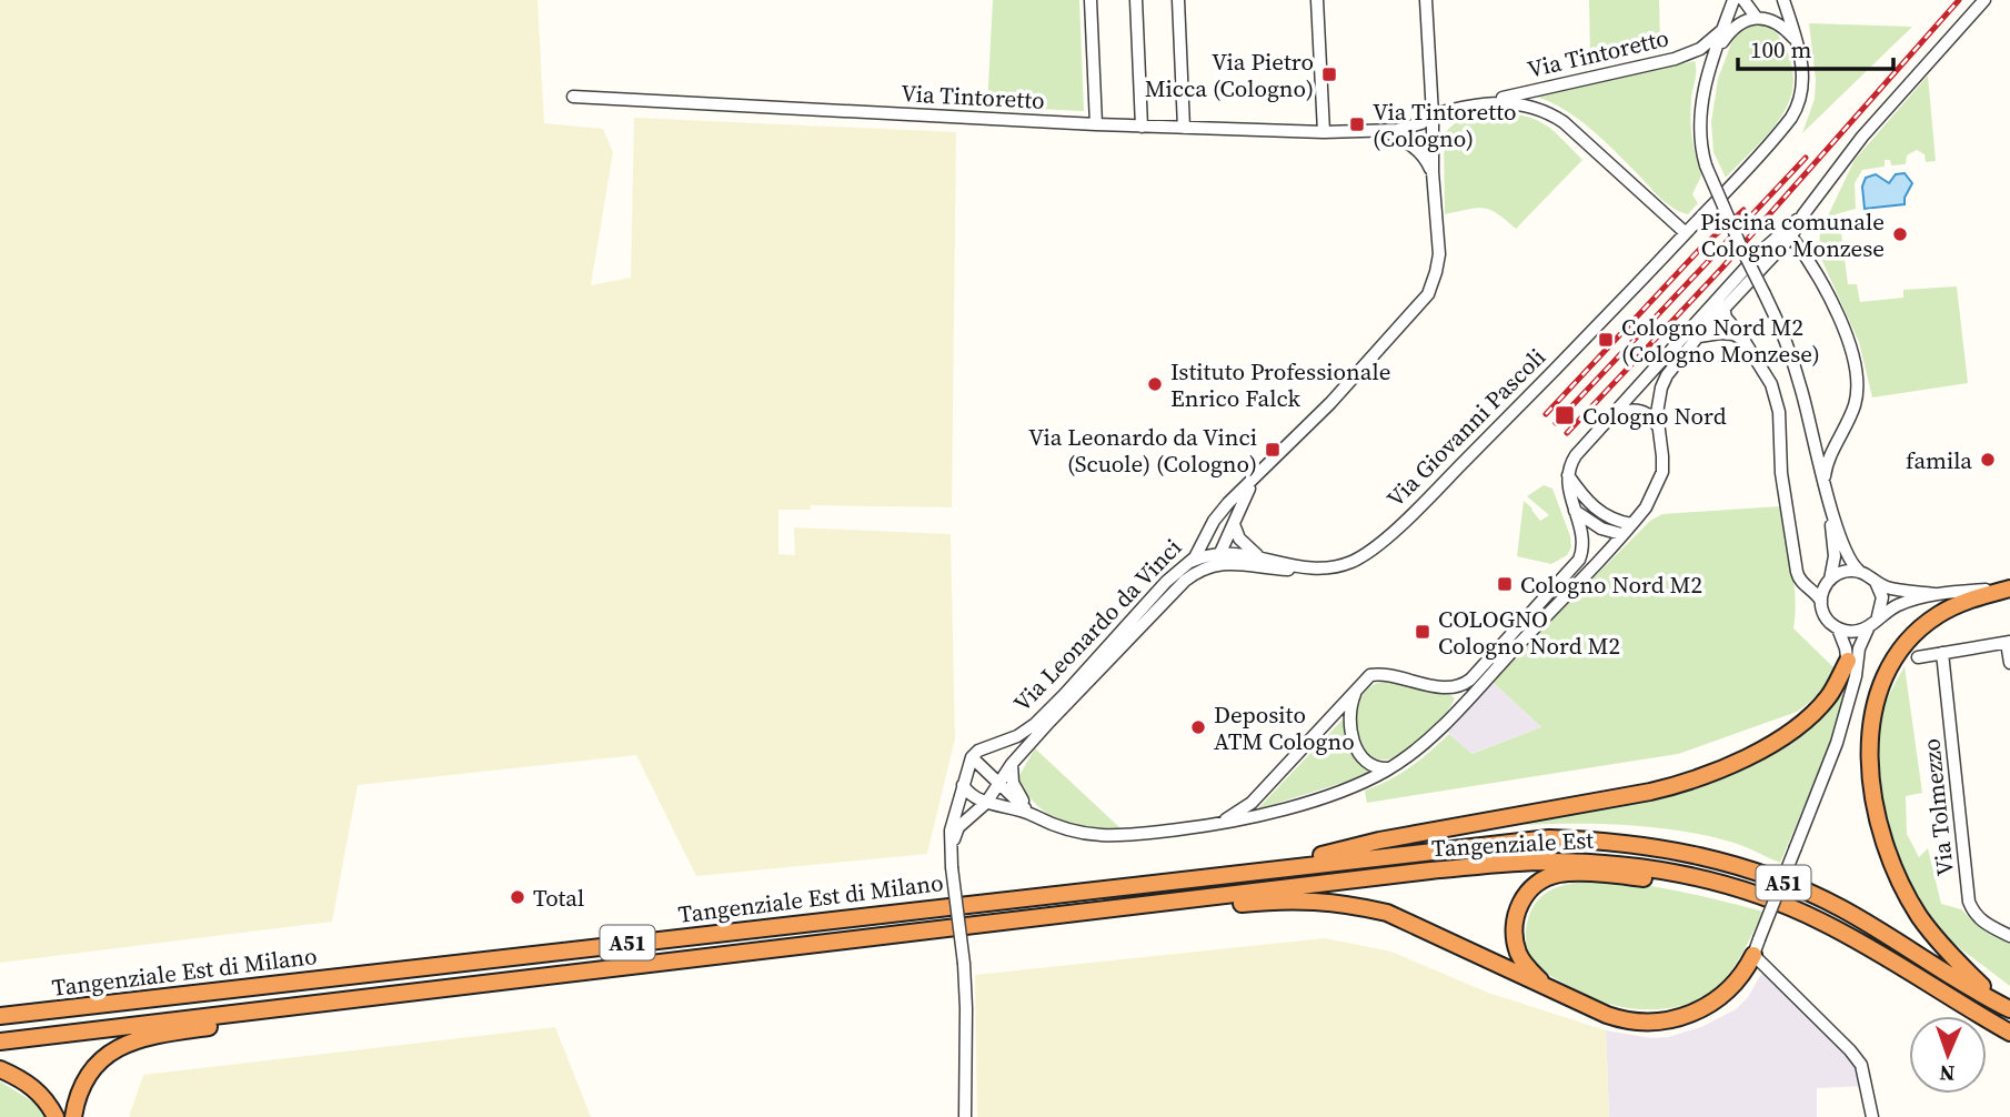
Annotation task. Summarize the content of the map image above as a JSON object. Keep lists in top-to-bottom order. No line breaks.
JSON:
{"streets":{"highway":["Tangenziale Est","A51","Tangenziale Est di Milano"],"street":["Via Tintoretto","Via Giovanni Pascoli","Via Leonardo da Vinci","Via Tolmezzo"]},"crossings":[["Via Tintoretto","Via Giovanni Pascoli"],["Via Tintoretto","Via Leonardo da Vinci"],["Via Giovanni Pascoli","Via Leonardo da Vinci"],["Tangenziale Est","Tangenziale Est di Milano"]],"places":{"transit":["Via Pietro Micca (Cologno)","Via Tintoretto (Cologno)","Cologno Nord M2 (Cologno Monzese)","Cologno Nord","Via Leonardo da Vinci (Scuole) (Cologno)","Cologno Nord M2","COLOGNO Cologno Nord M2"],"other":["Piscina comunale Cologno Monzese","Istituto Professionale Enrico Falck","famila","Deposito ATM Cologno","Total"]},"scale_bar":"100 m","north":"bottom"}
